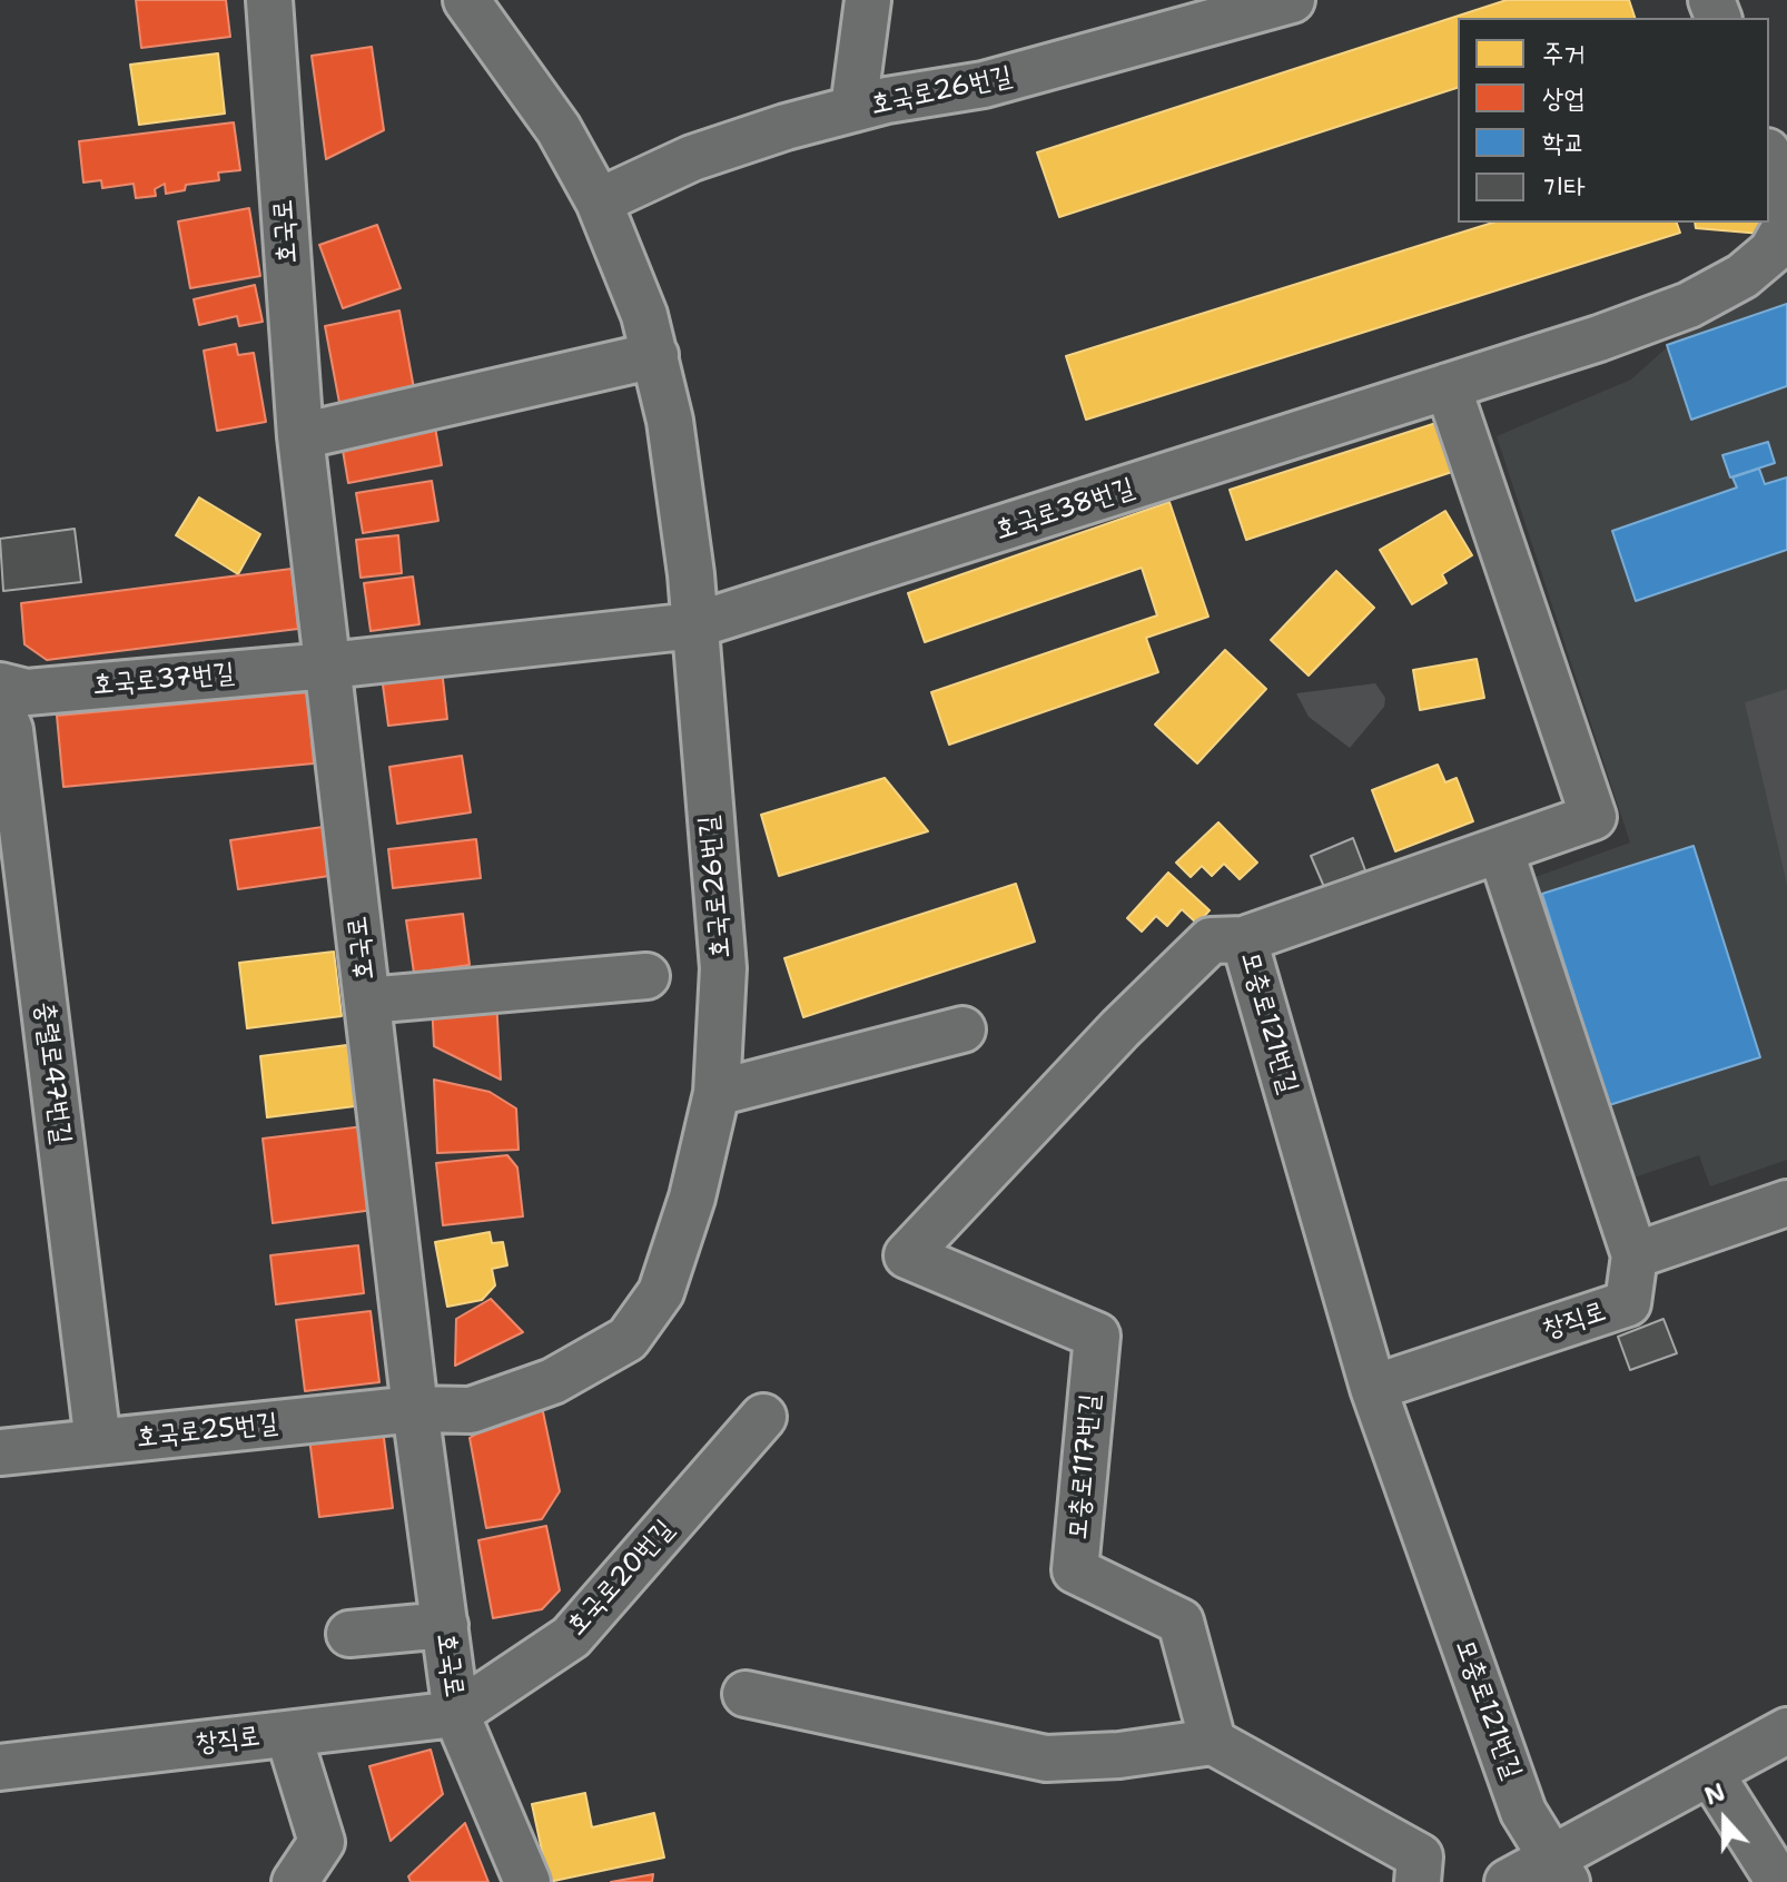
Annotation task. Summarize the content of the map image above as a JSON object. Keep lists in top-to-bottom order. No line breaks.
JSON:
{"streets":{"street":["호국로26번길","호국로","호국로38번길","호국로37번길","모충로121번길","충렬로47번길","창직로","호국로25번길","모충로117번길","호국로20번길"]},"crossings":[["호국로26번길","호국로"],["호국로26번길","호국로38번길"],["호국로26번길","호국로25번길"],["호국로","호국로38번길"],["호국로","호국로37번길"],["호국로","창직로"],["호국로","호국로25번길"],["호국로","호국로20번길"],["호국로38번길","호국로37번길"],["호국로38번길","모충로121번길"],["모충로121번길","창직로"],["모충로121번길","모충로117번길"],["충렬로47번길","호국로25번길"],["창직로","호국로20번길"]],"legend":["주거","상업","학교","기타"],"north":"top"}
